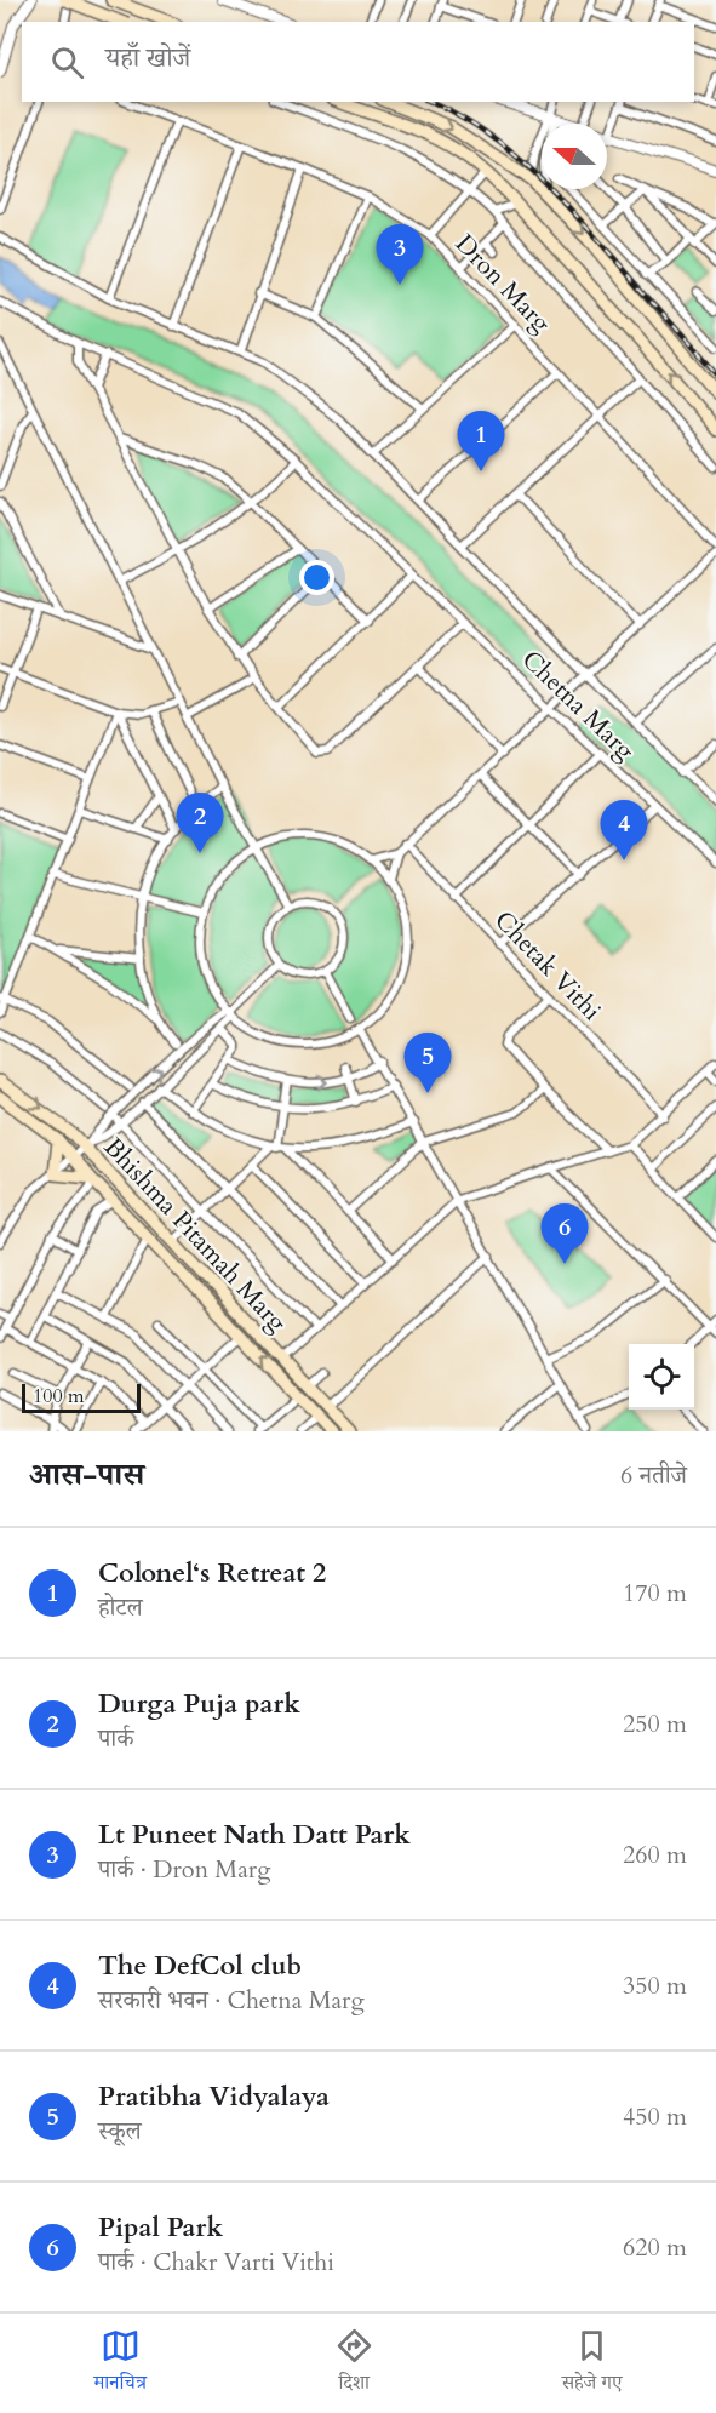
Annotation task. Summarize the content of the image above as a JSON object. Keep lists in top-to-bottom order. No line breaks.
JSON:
{"streets":{"main road":["Bhishma Pitamah Marg"],"street":["Dron Marg","Chetna Marg","Chetak Vithi"]},"scale_bar":"100 m","north":"left","page":{"search":"यहाँ खोजें","pins":["3","1","2","4","5","6"],"scale":"100 m","heading":["आस-पास","6 नतीजे"],"list":[{"mark":"1","name":"Colonel‘s Retreat 2","note":"होटल","value":"170 m"},{"mark":"2","name":"Durga Puja park","note":"पार्क","value":"250 m"},{"mark":"3","name":"Lt Puneet Nath Datt Park","note":"पार्क · Dron Marg","value":"260 m"},{"mark":"4","name":"The DefCol club","note":"सरकारी भवन · Chetna Marg","value":"350 m"},{"mark":"5","name":"Pratibha Vidyalaya","note":"स्कूल","value":"450 m"},{"mark":"6","name":"Pipal Park","note":"पार्क · Chakr Varti Vithi","value":"620 m"}],"nav":["मानचित्र","दिशा","सहेजे गए"]}}
